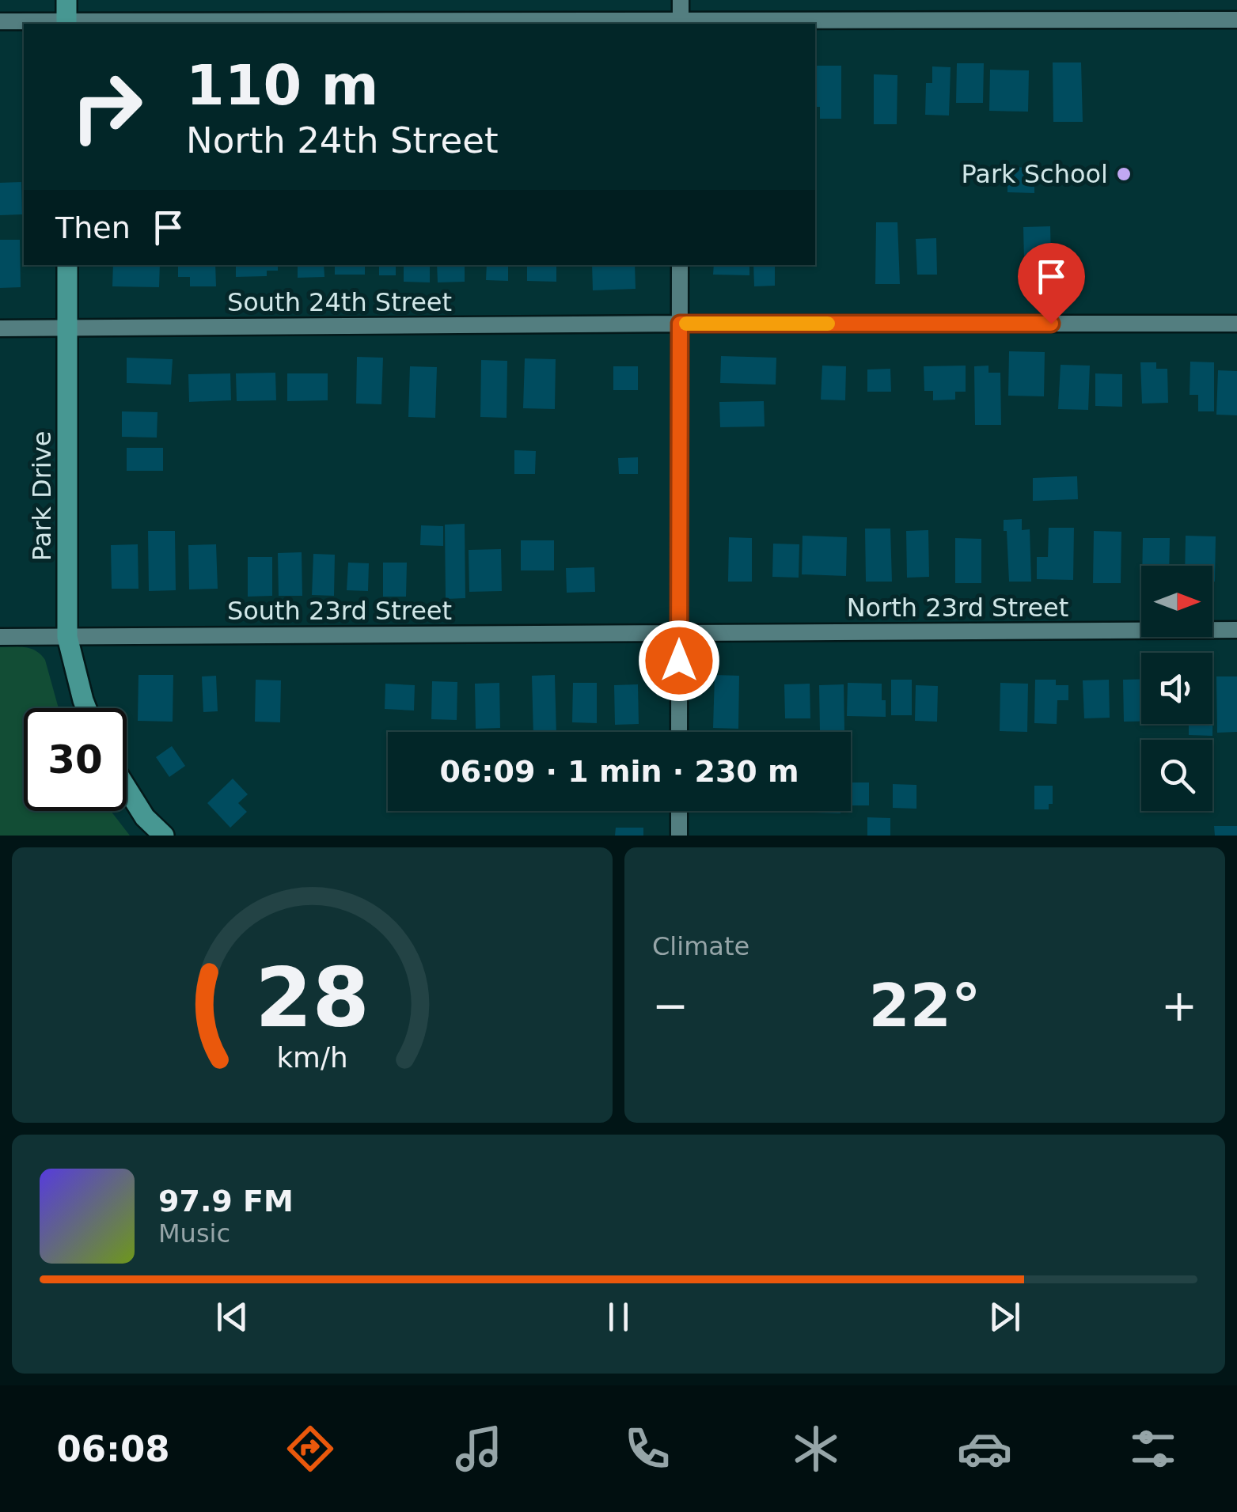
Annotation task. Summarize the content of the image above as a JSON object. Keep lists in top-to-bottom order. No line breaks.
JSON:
{"streets":{"main road":["Park Drive"],"street":["South 24th Street","North 23rd Street","South 23rd Street"]},"crossings":[["South 24th Street","Park Drive"],["Park Drive","South 23rd Street"],["North 23rd Street","South 23rd Street"]],"places":["Park School"],"north":"right","page":{"turn":["110 m","North 24th Street"],"then":"Then","limit":"30","trip":"06:09 · 1 min · 230 m","tile":"Climate","heat":["−","22°","+"],"song":["97.9 FM","Music"],"tabs":"06:08","gauge":["28","km/h"]}}
